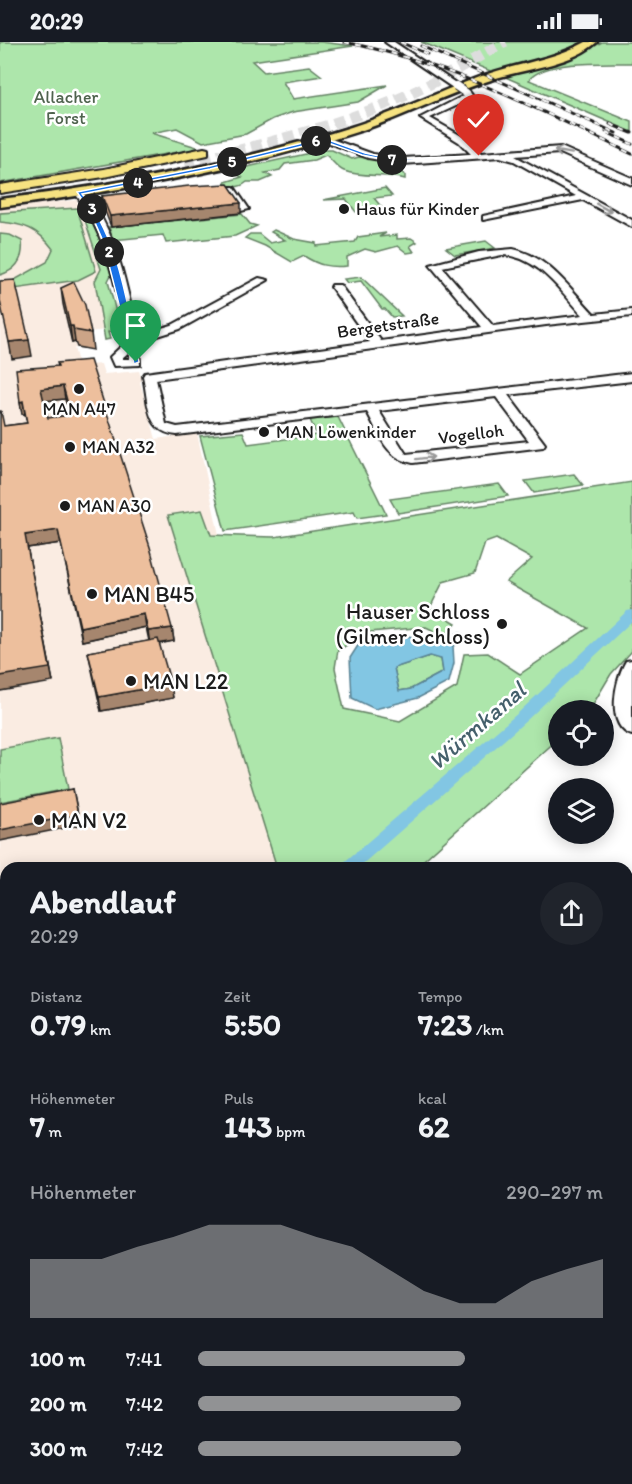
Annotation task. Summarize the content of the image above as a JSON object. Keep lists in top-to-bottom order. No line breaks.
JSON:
{"streets":{"street":["Bergetstraße","Vogelloh"]},"crossings":[["Bergetstraße","Vogelloh"]],"water":["Würmkanal"],"parks":["Allacher Forst"],"places":["Haus für Kinder","MAN A47","MAN Löwenkinder","MAN A32","MAN A30","MAN B45","Hauser Schloss (Gilmer Schloss)","MAN L22","MAN V2"],"page":{"status":"20:29","pins":["6","7","5","4","3","2"],"heading":["Abendlauf","20:29"],"stats":[["Distanz","0.79 km"],["Zeit","5:50"],["Tempo","7:23 /km"],["Höhenmeter","7 m"],["Puls","143 bpm"],["kcal","62"]],"chart":["Höhenmeter","290–297 m"],"list":[{"name":"100 m","note":"7:41"},{"name":"200 m","note":"7:42"},{"name":"300 m","note":"7:42"}]}}
